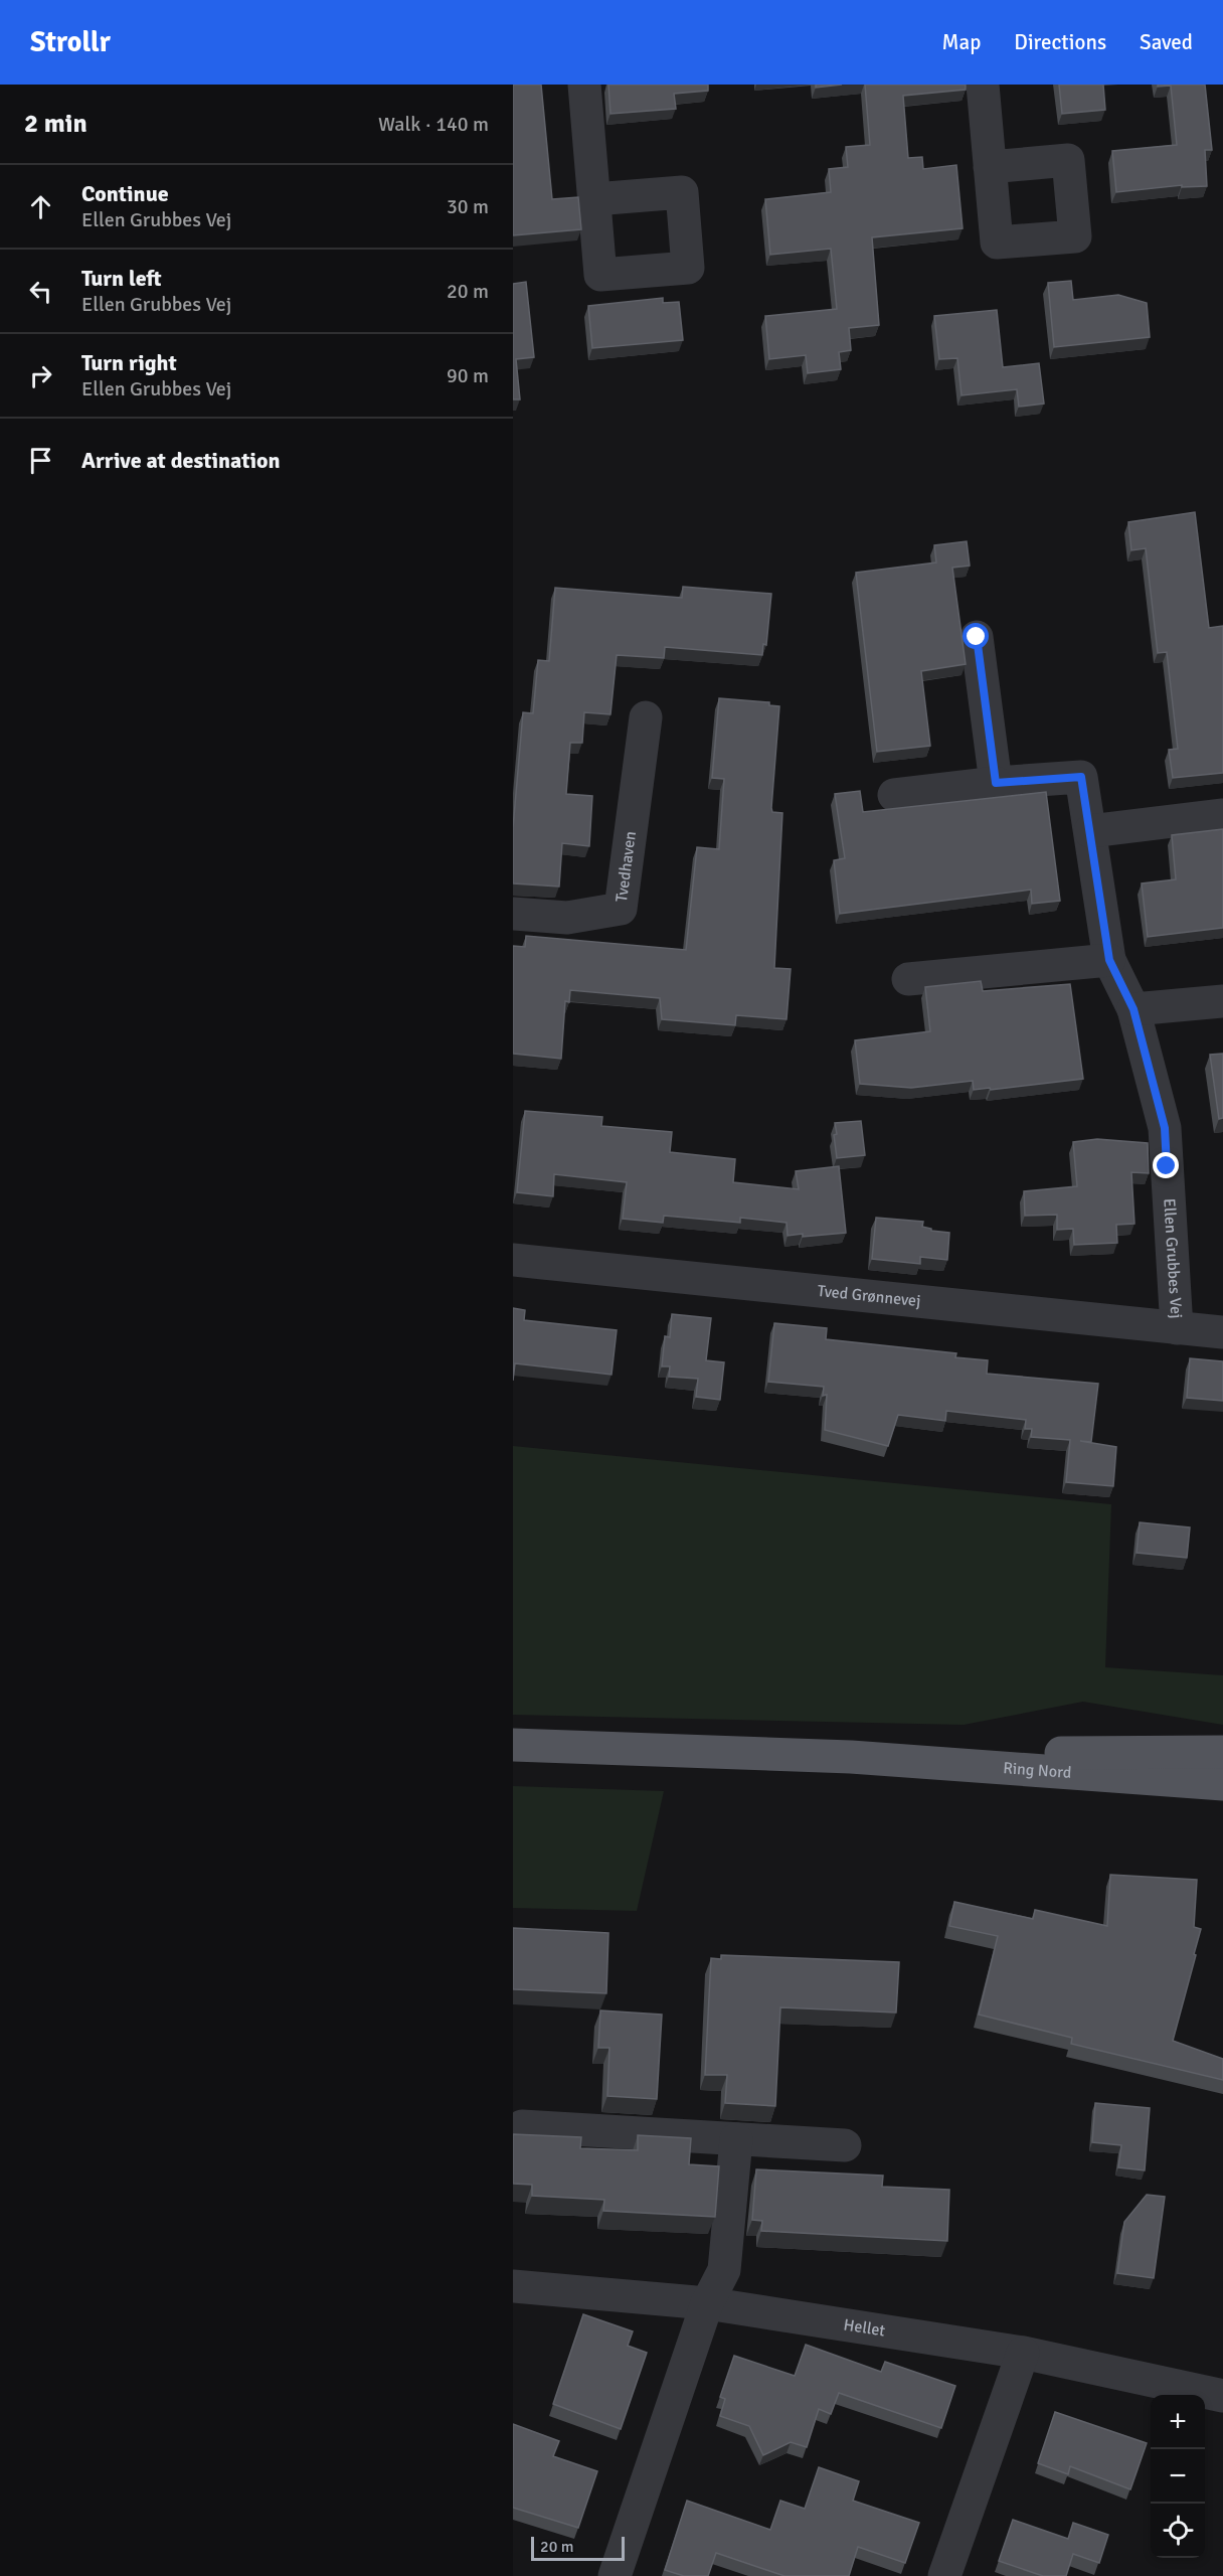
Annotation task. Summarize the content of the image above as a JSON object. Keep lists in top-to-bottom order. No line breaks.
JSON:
{"streets":{"main road":["Ring Nord"],"street":["Tvedhaven","Ellen Grubbes Vej","Tved Grønnevej","Hellet"]},"crossings":[["Ellen Grubbes Vej","Tved Grønnevej"]],"scale_bar":"20 m","page":{"header":"Strollr","nav":["Map","Directions","Saved"],"heading":["2 min","Walk · 140 m"],"list":[["Continue","Ellen Grubbes Vej","30 m"],["Turn left","Ellen Grubbes Vej","20 m"],["Turn right","Ellen Grubbes Vej","90 m"],"Arrive at destination"],"map_buttons":["+","−"],"scale":"20 m"}}
